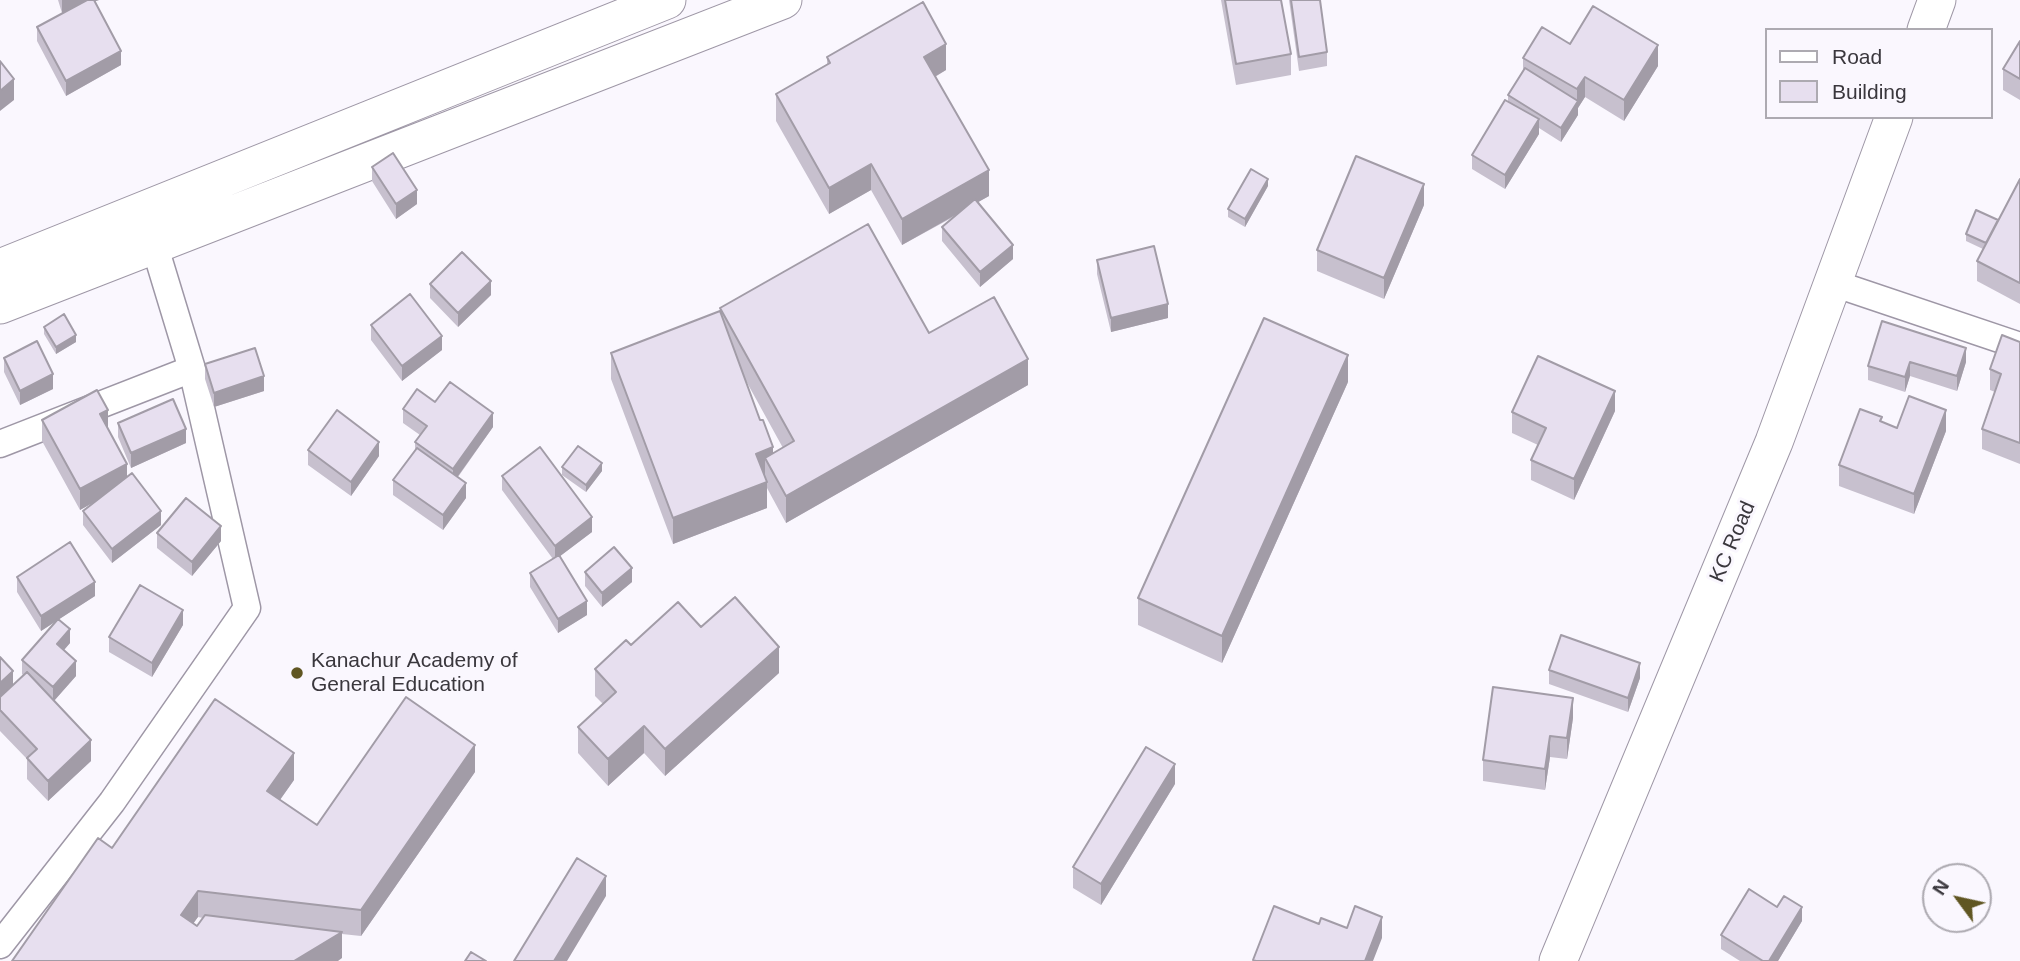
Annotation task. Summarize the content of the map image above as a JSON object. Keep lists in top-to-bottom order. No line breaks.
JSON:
{"streets":{"main road":["KC Road"]},"places":["Kanachur Academy of General Education"],"legend":["Road","Building"],"north":"top left"}
